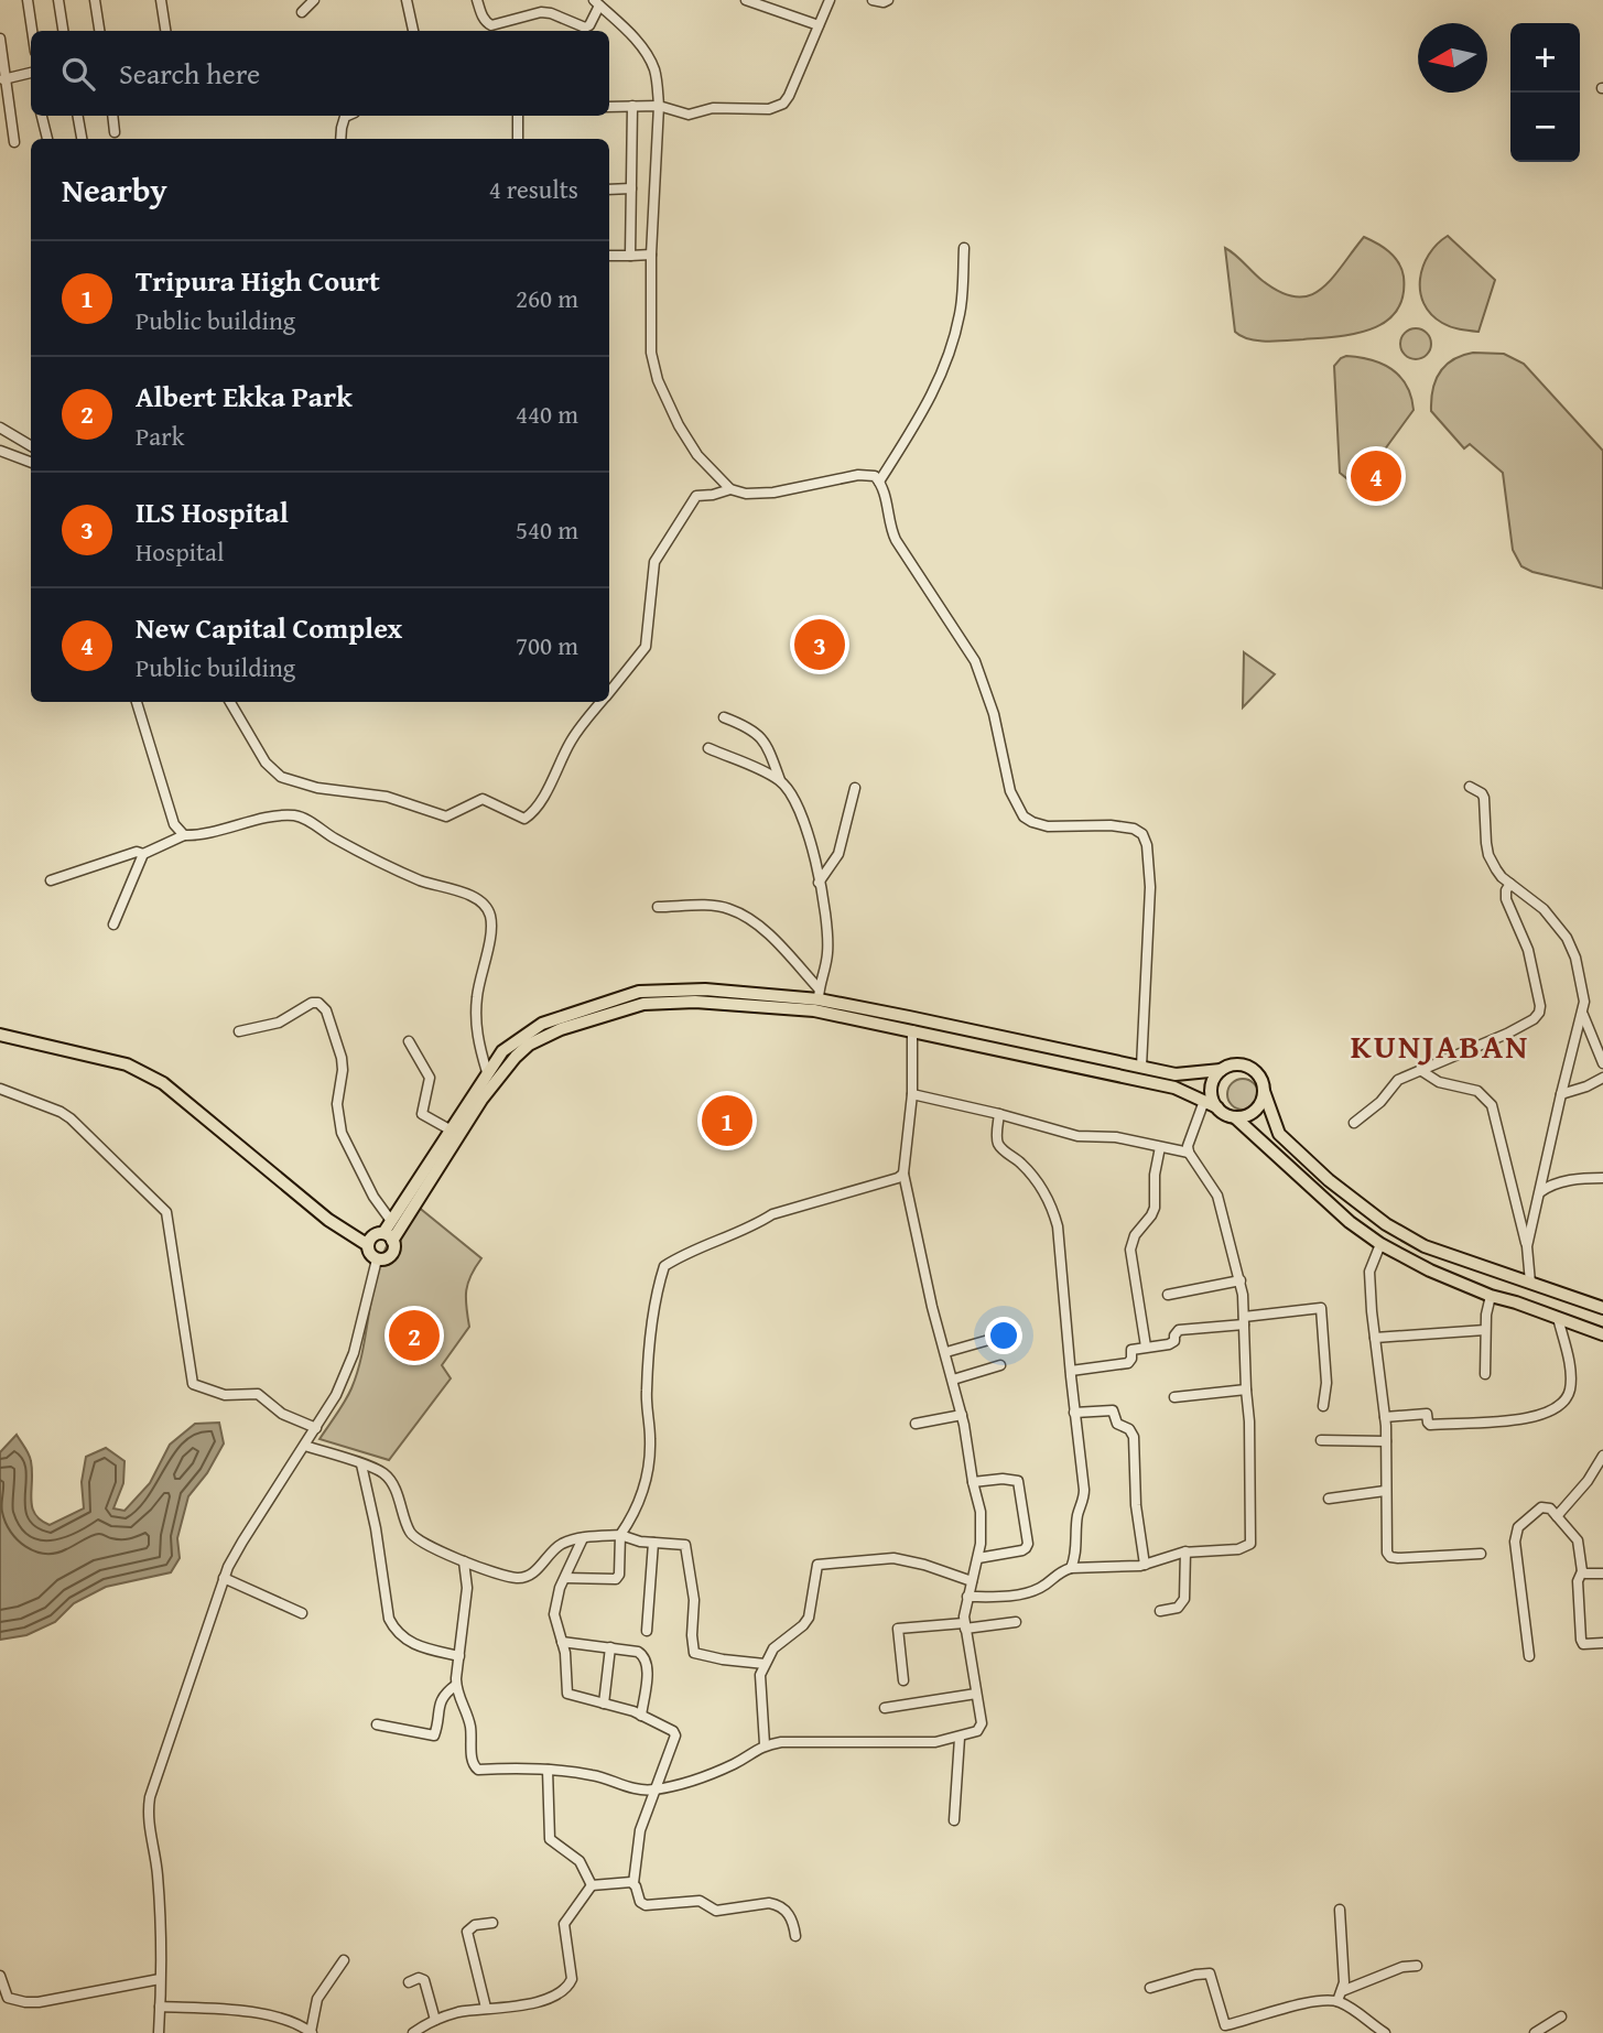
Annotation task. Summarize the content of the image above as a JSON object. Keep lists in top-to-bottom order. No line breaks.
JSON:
{"districts":["KUNJABAN"],"north":"left","page":{"map_buttons":["+","−"],"search":"Search here","heading":["Nearby","4 results"],"list":[{"mark":"1","name":"Tripura High Court","note":"Public building","value":"260 m"},{"mark":"2","name":"Albert Ekka Park","note":"Park","value":"440 m"},{"mark":"3","name":"ILS Hospital","note":"Hospital","value":"540 m"},{"mark":"4","name":"New Capital Complex","note":"Public building","value":"700 m"}],"pins":["4","3","1","2"]}}
